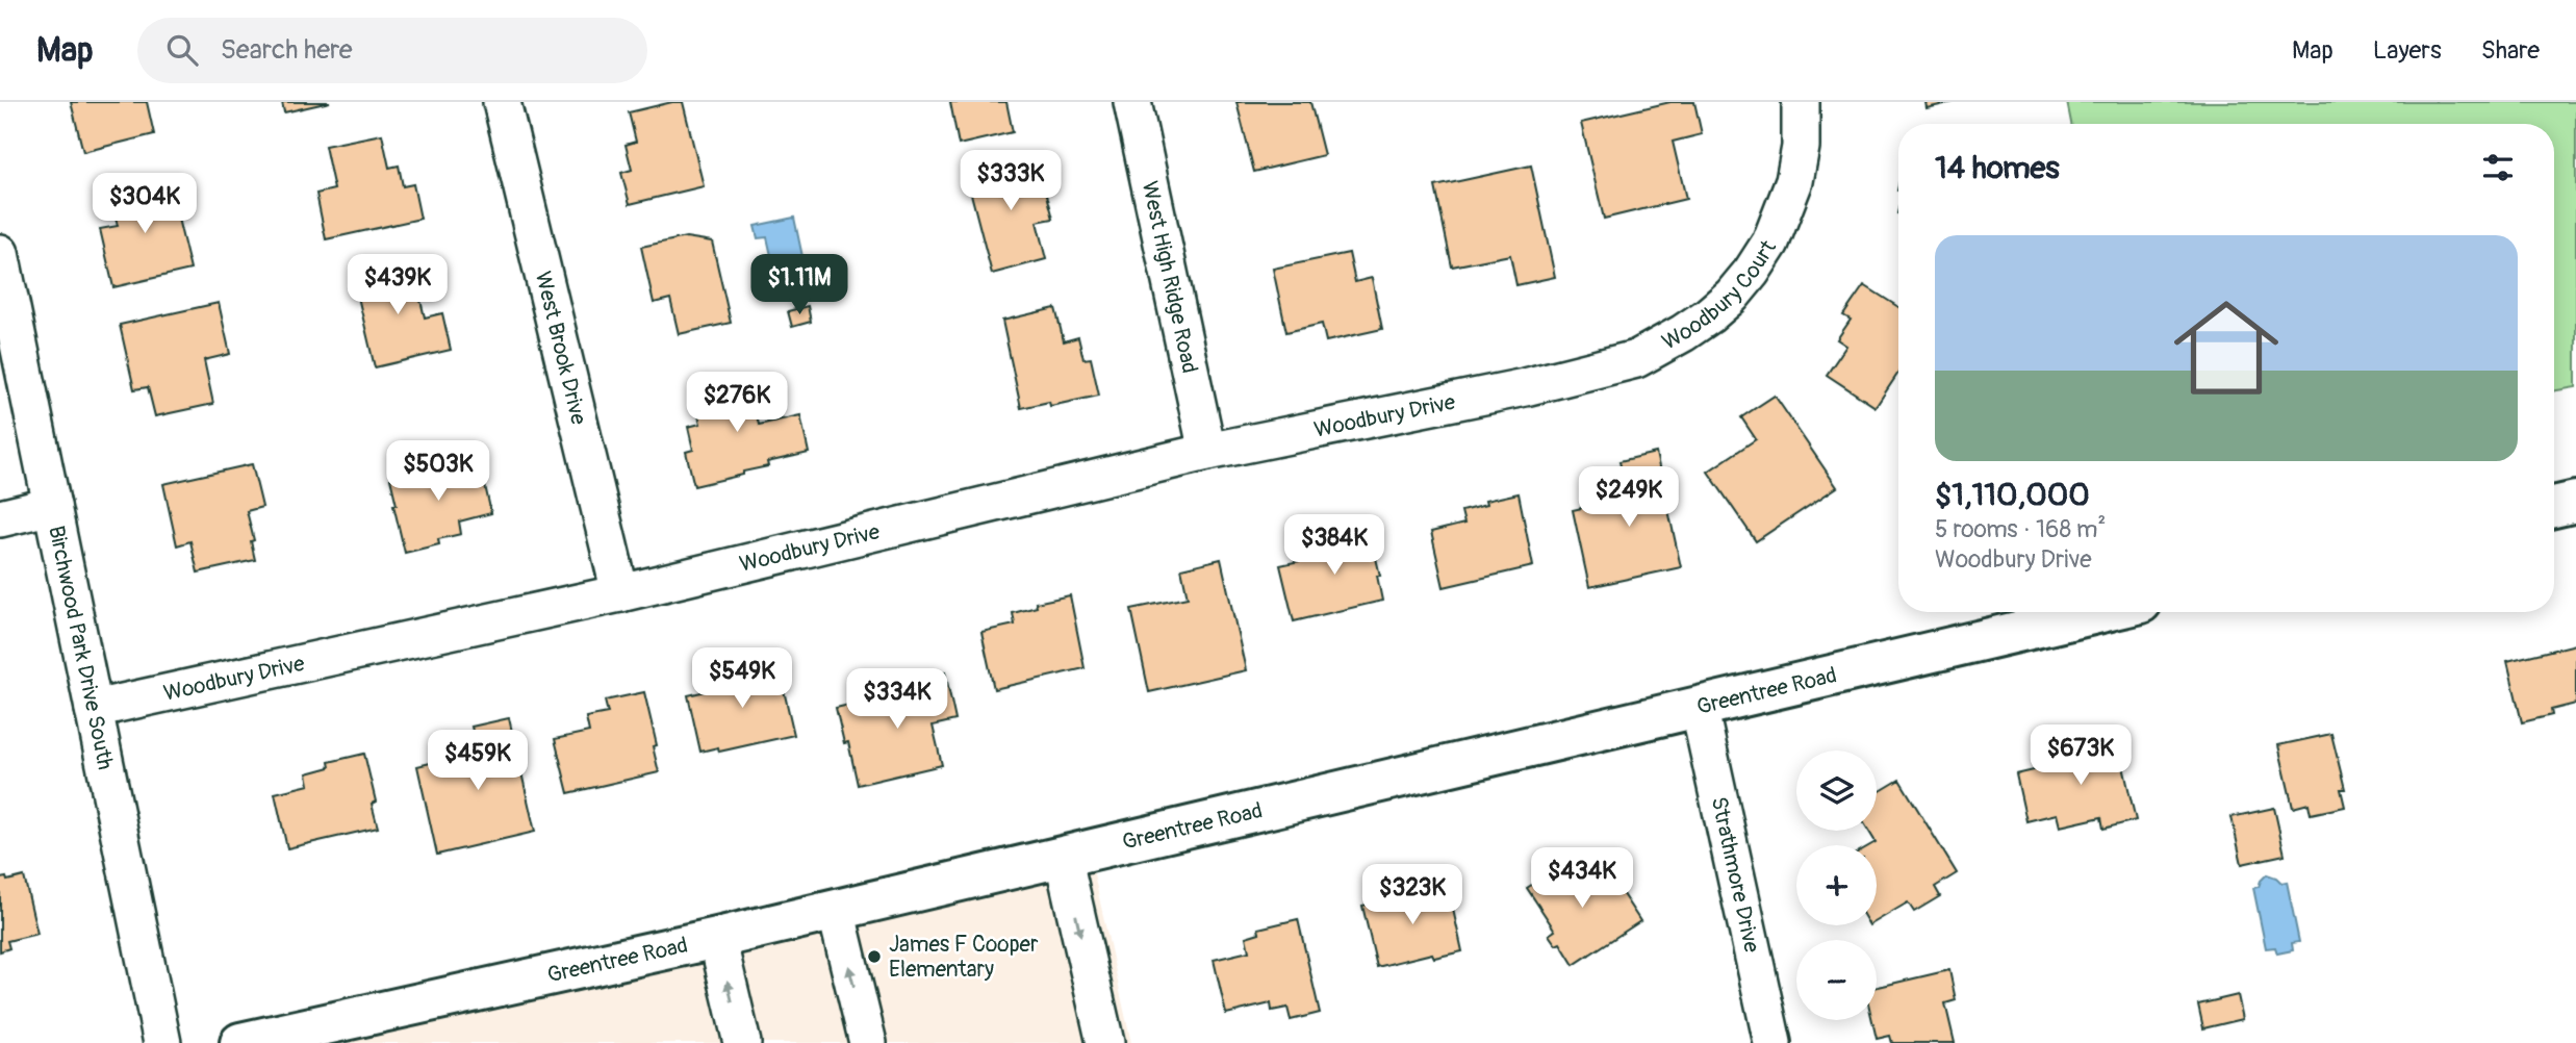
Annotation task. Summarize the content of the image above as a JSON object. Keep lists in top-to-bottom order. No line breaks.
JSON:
{"streets":{"main road":["Greentree Road"],"street":["West High Ridge Road","Woodbury Court","West Brook Drive","Woodbury Drive","Birchwood Park Drive South","Strathmore Drive"]},"crossings":[["West High Ridge Road","Woodbury Drive"],["Woodbury Court","Woodbury Drive"],["West Brook Drive","Woodbury Drive"],["Woodbury Drive","Birchwood Park Drive South"],["Greentree Road","Strathmore Drive"]],"places":["James F Cooper Elementary"],"page":{"header":"Map","search":"Search here","nav":["Map","Layers","Share"],"heading":"14 homes","price":["$333K","$304K","$439K","$1.11M","$276K","$503K","$249K","$384K","$549K","$334K","$673K","$459K","$434K","$323K"],"list":[{"name":"$1,110,000","note":"5 rooms · 168 m² · Woodbury Drive"}],"map_buttons":["+","−"]}}
